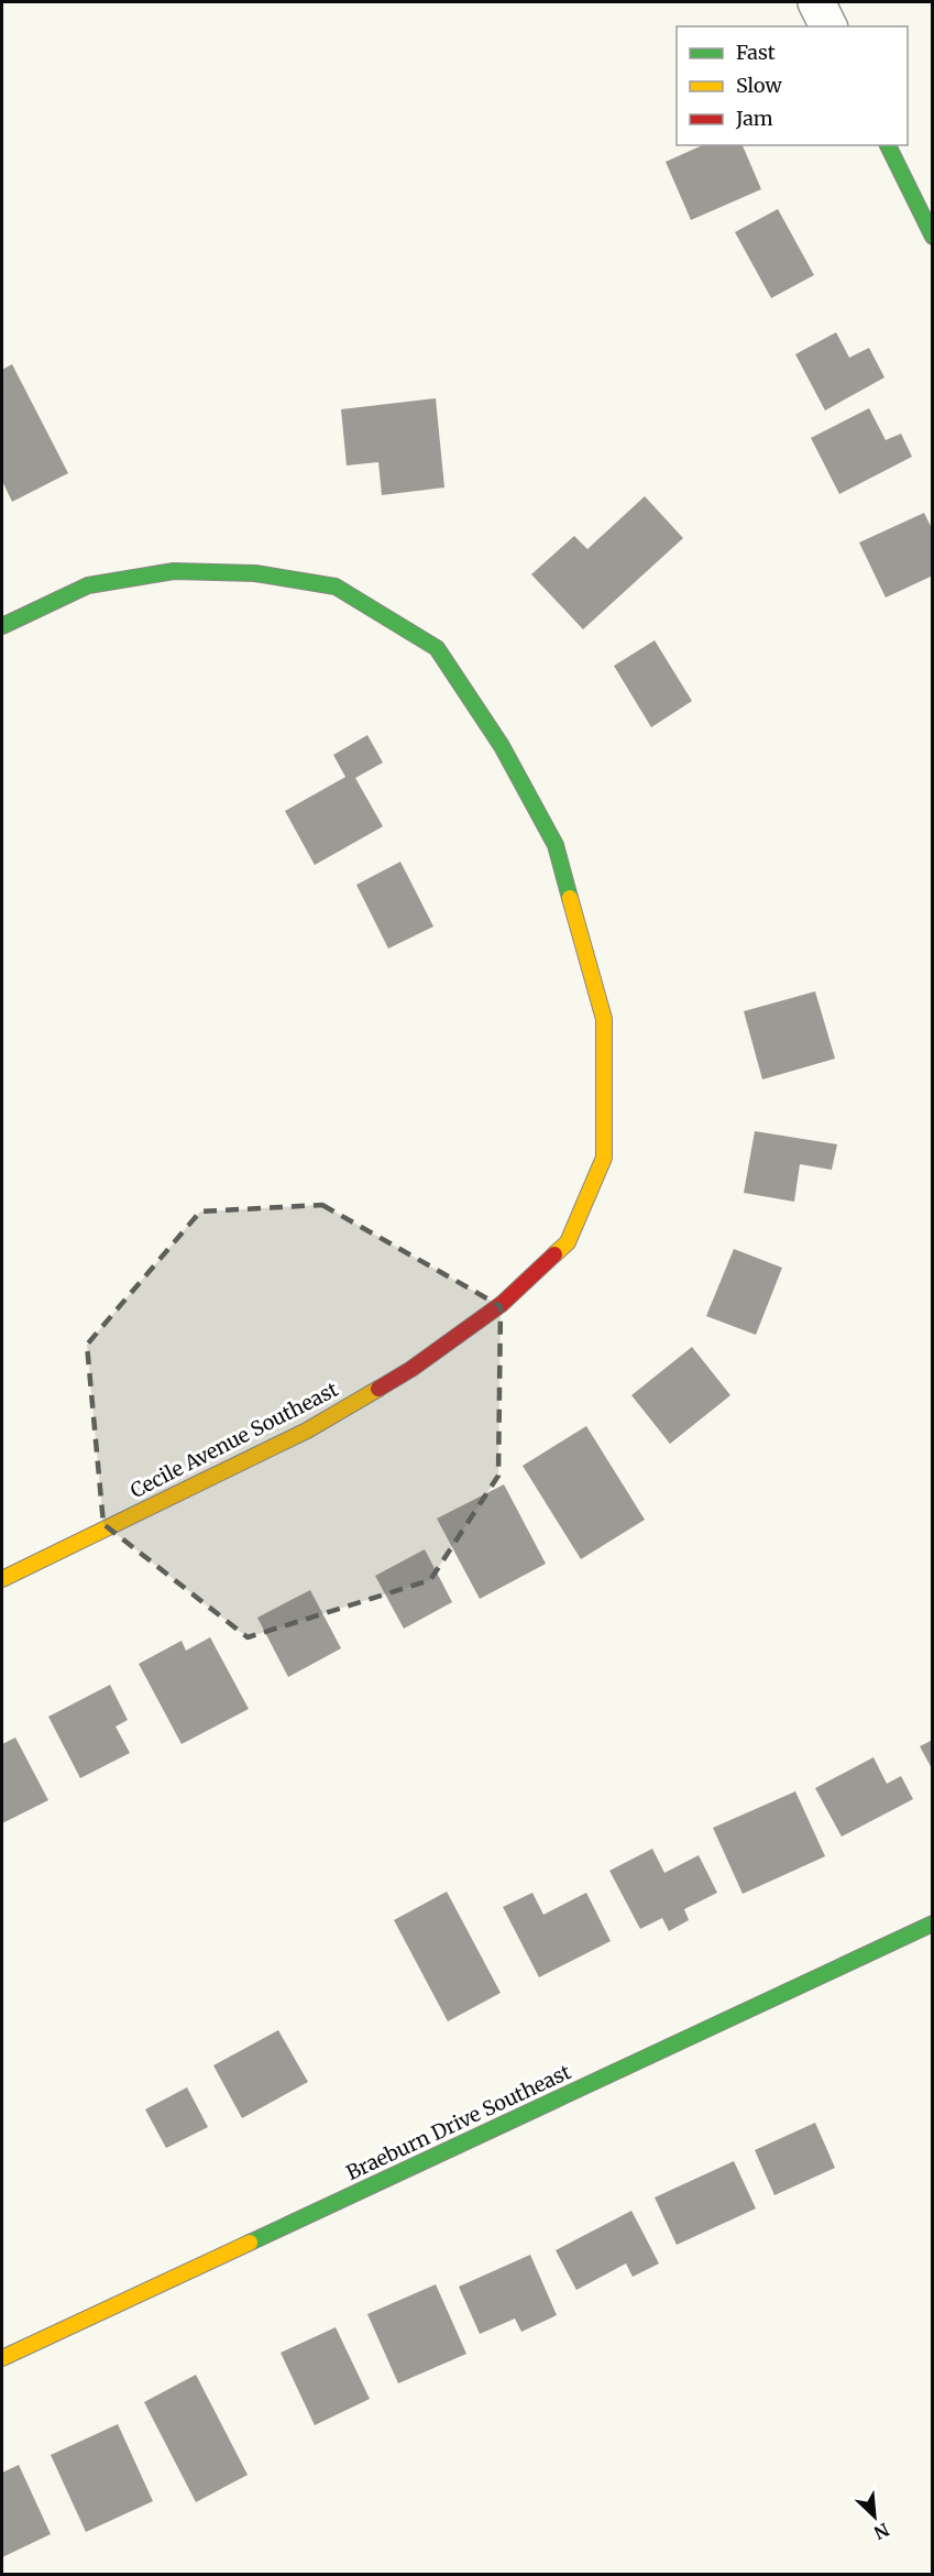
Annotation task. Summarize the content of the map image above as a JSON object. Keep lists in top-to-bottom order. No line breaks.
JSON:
{"streets":{"street":["Cecile Avenue Southeast","Braeburn Drive Southeast"]},"legend":["Fast","Slow","Jam"],"north":"bottom right"}
